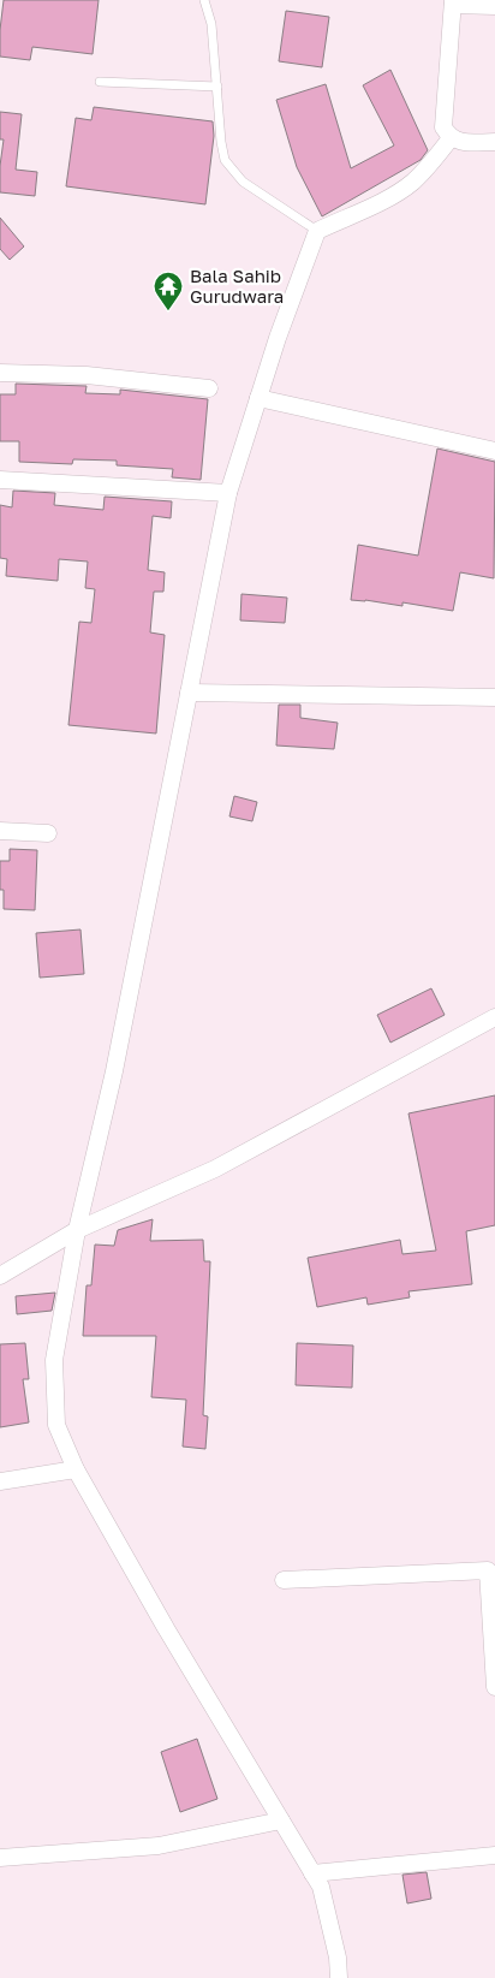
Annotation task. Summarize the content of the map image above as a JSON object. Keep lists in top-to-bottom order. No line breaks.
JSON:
{"places":{"temple":["Bala Sahib Gurudwara"]}}
